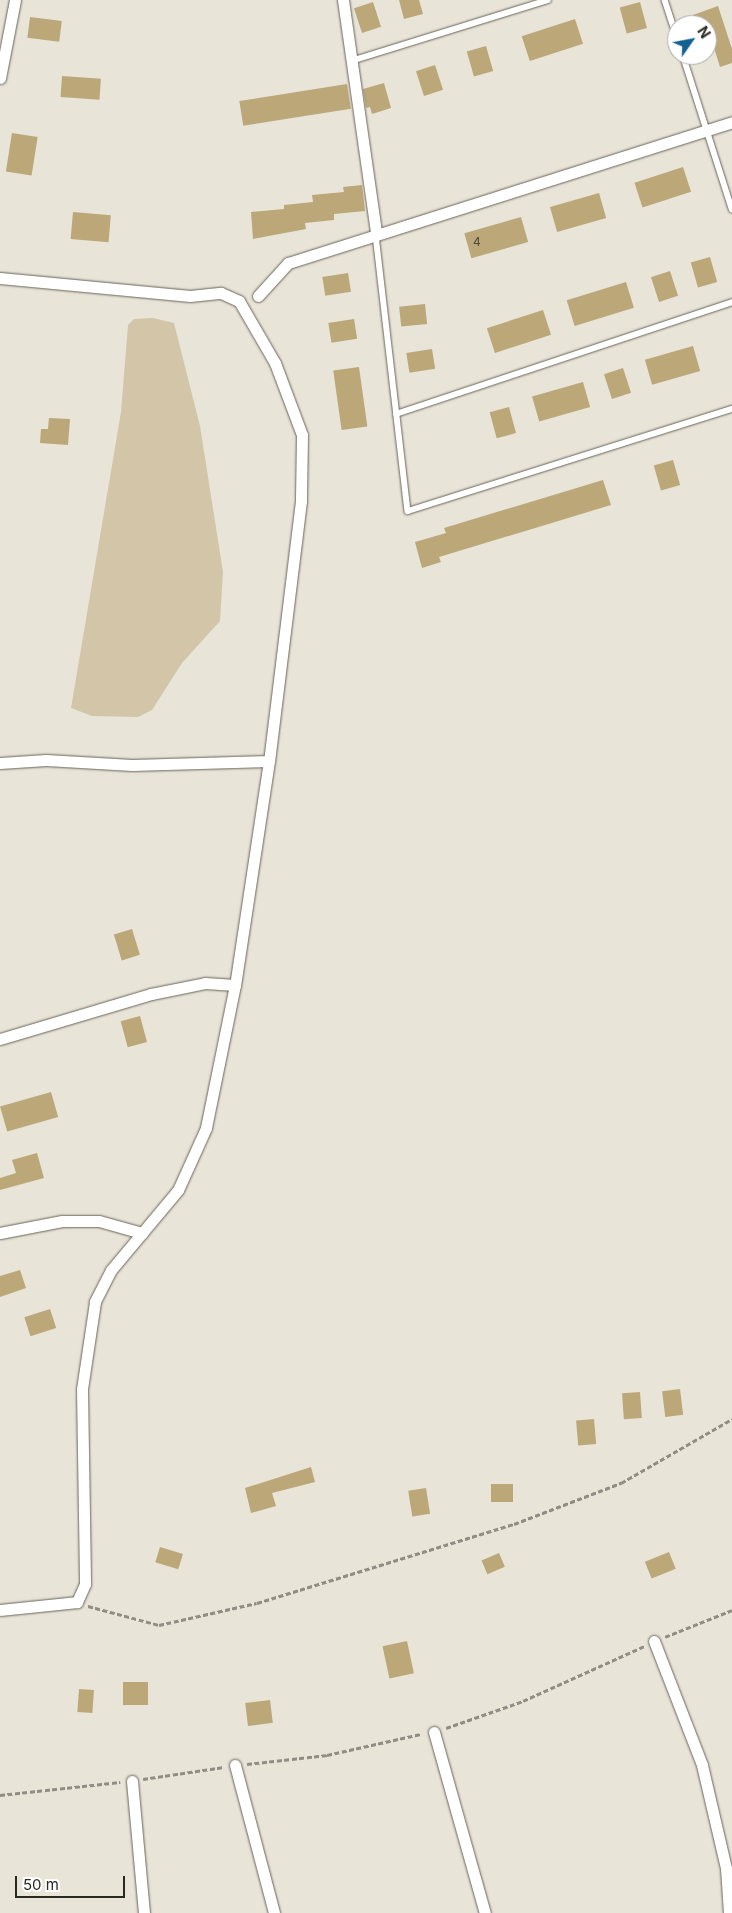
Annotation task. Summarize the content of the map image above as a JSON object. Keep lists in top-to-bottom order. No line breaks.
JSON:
{"house_numbers":["4"],"scale_bar":"50 m","north":"top right"}
